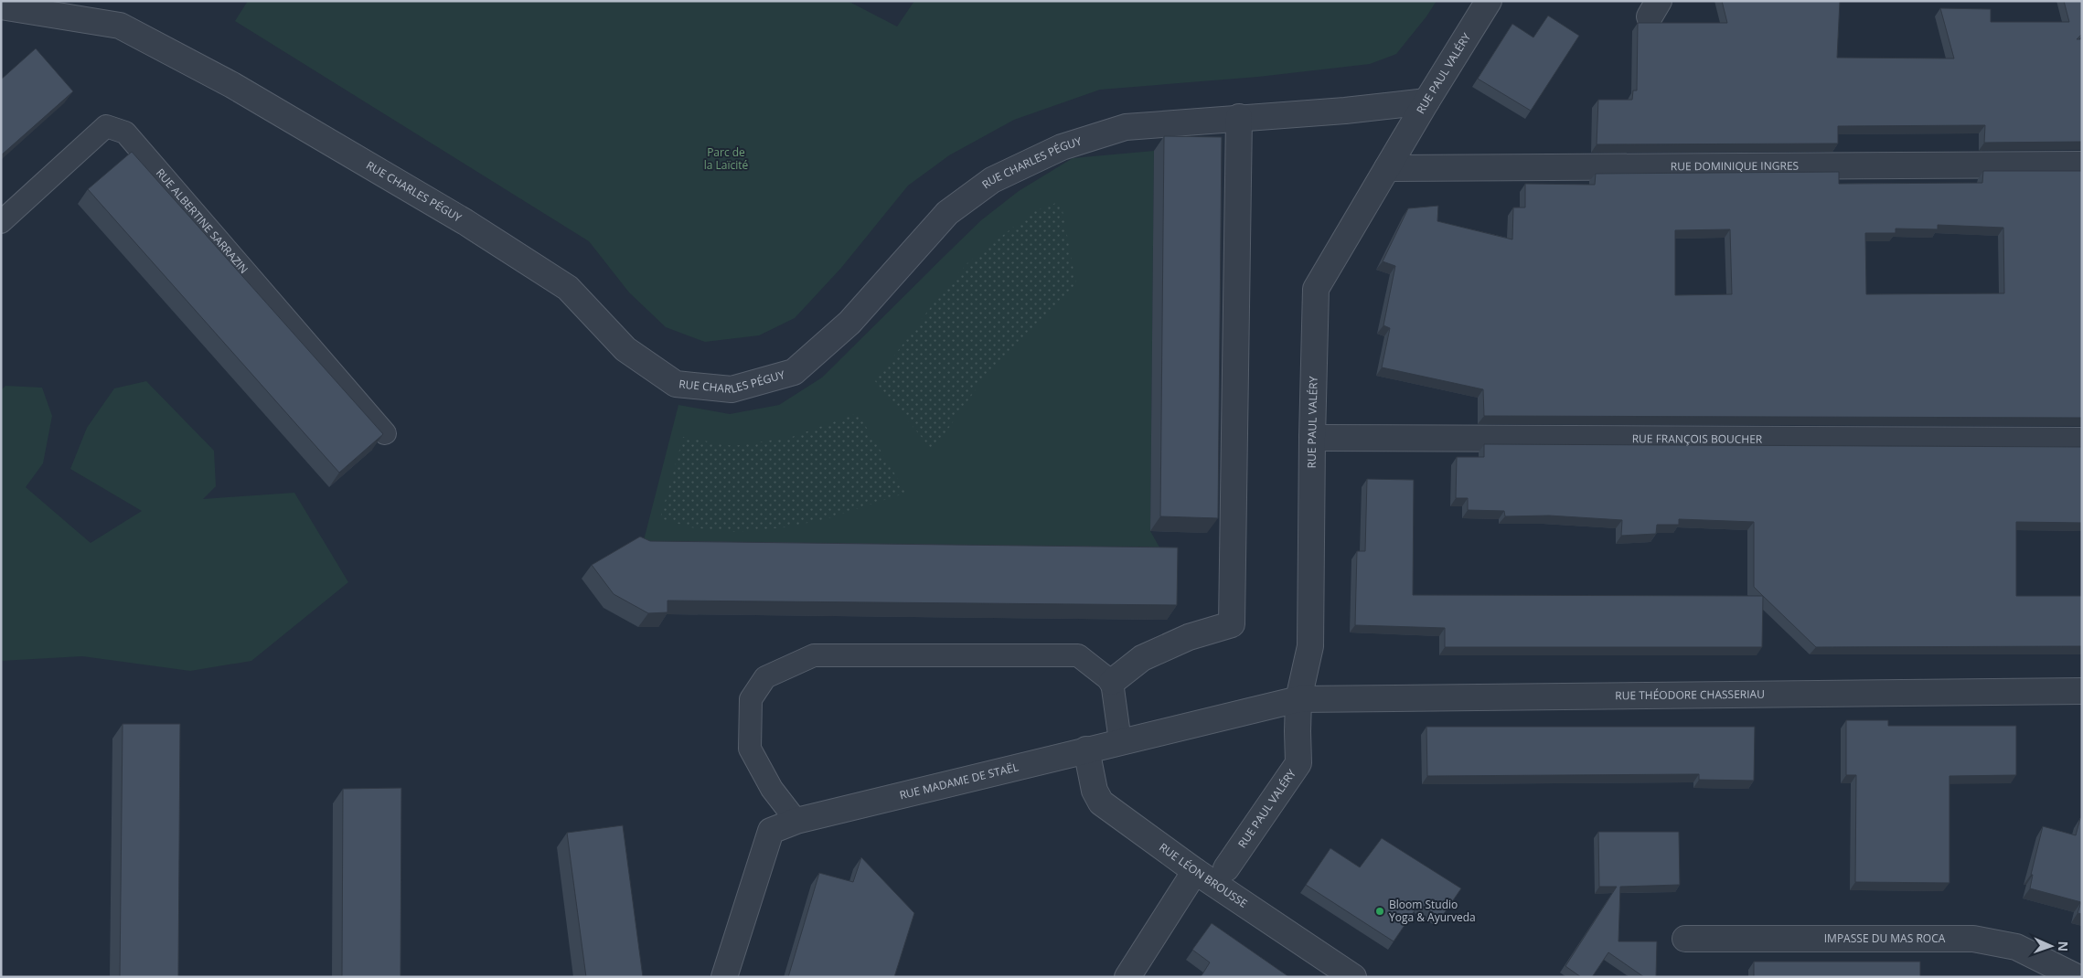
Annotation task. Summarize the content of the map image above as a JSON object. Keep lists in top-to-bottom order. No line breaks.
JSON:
{"streets":{"street":["RUE PAUL VALÉRY","RUE CHARLES PÉGUY","RUE DOMINIQUE INGRES","RUE FRANÇOIS BOUCHER","RUE THÉODORE CHASSERIAU","RUE MADAME DE STAËL","RUE LÉON BROUSSE","IMPASSE DU MAS ROCA"],"lane":["RUE ALBERTINE SARRAZIN"]},"crossings":[["RUE PAUL VALÉRY","RUE CHARLES PÉGUY"],["RUE PAUL VALÉRY","RUE DOMINIQUE INGRES"],["RUE PAUL VALÉRY","RUE FRANÇOIS BOUCHER"],["RUE PAUL VALÉRY","RUE THÉODORE CHASSERIAU"],["RUE PAUL VALÉRY","RUE MADAME DE STAËL"],["RUE THÉODORE CHASSERIAU","RUE MADAME DE STAËL"],["RUE MADAME DE STAËL","RUE LÉON BROUSSE"]],"parks":["Parc de la Laïcité"],"places":["Bloom Studio Yoga & Ayurveda"],"north":"right"}
